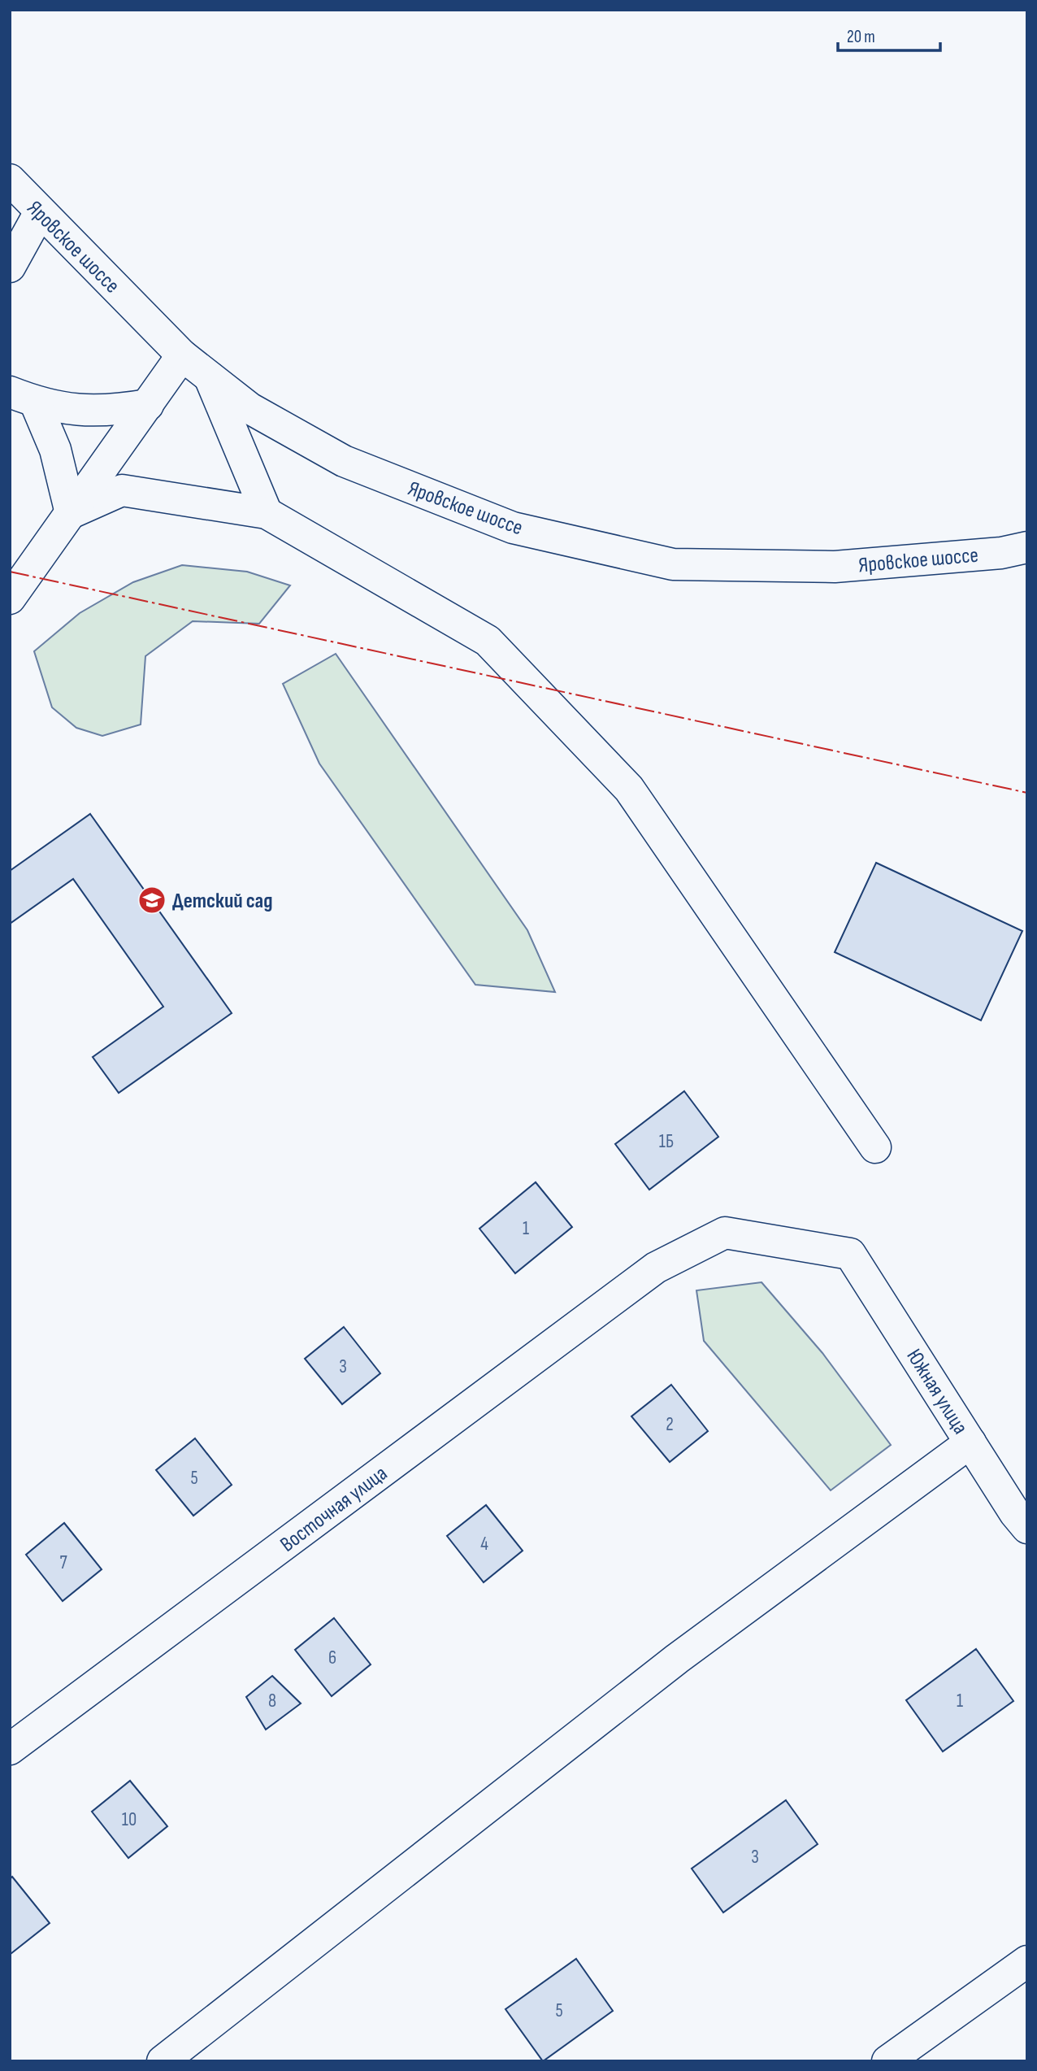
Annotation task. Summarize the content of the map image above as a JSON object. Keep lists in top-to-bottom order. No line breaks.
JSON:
{"streets":{"street":["Яровское шоссе","Южная улица","Восточная улица"]},"crossings":[["Южная улица","Восточная улица"]],"places":{"school or university":["Детский сад"]},"house_numbers":["1Б","1","3","2","5","4","7","6","8","1","10","3","5"],"scale_bar":"20 m"}
